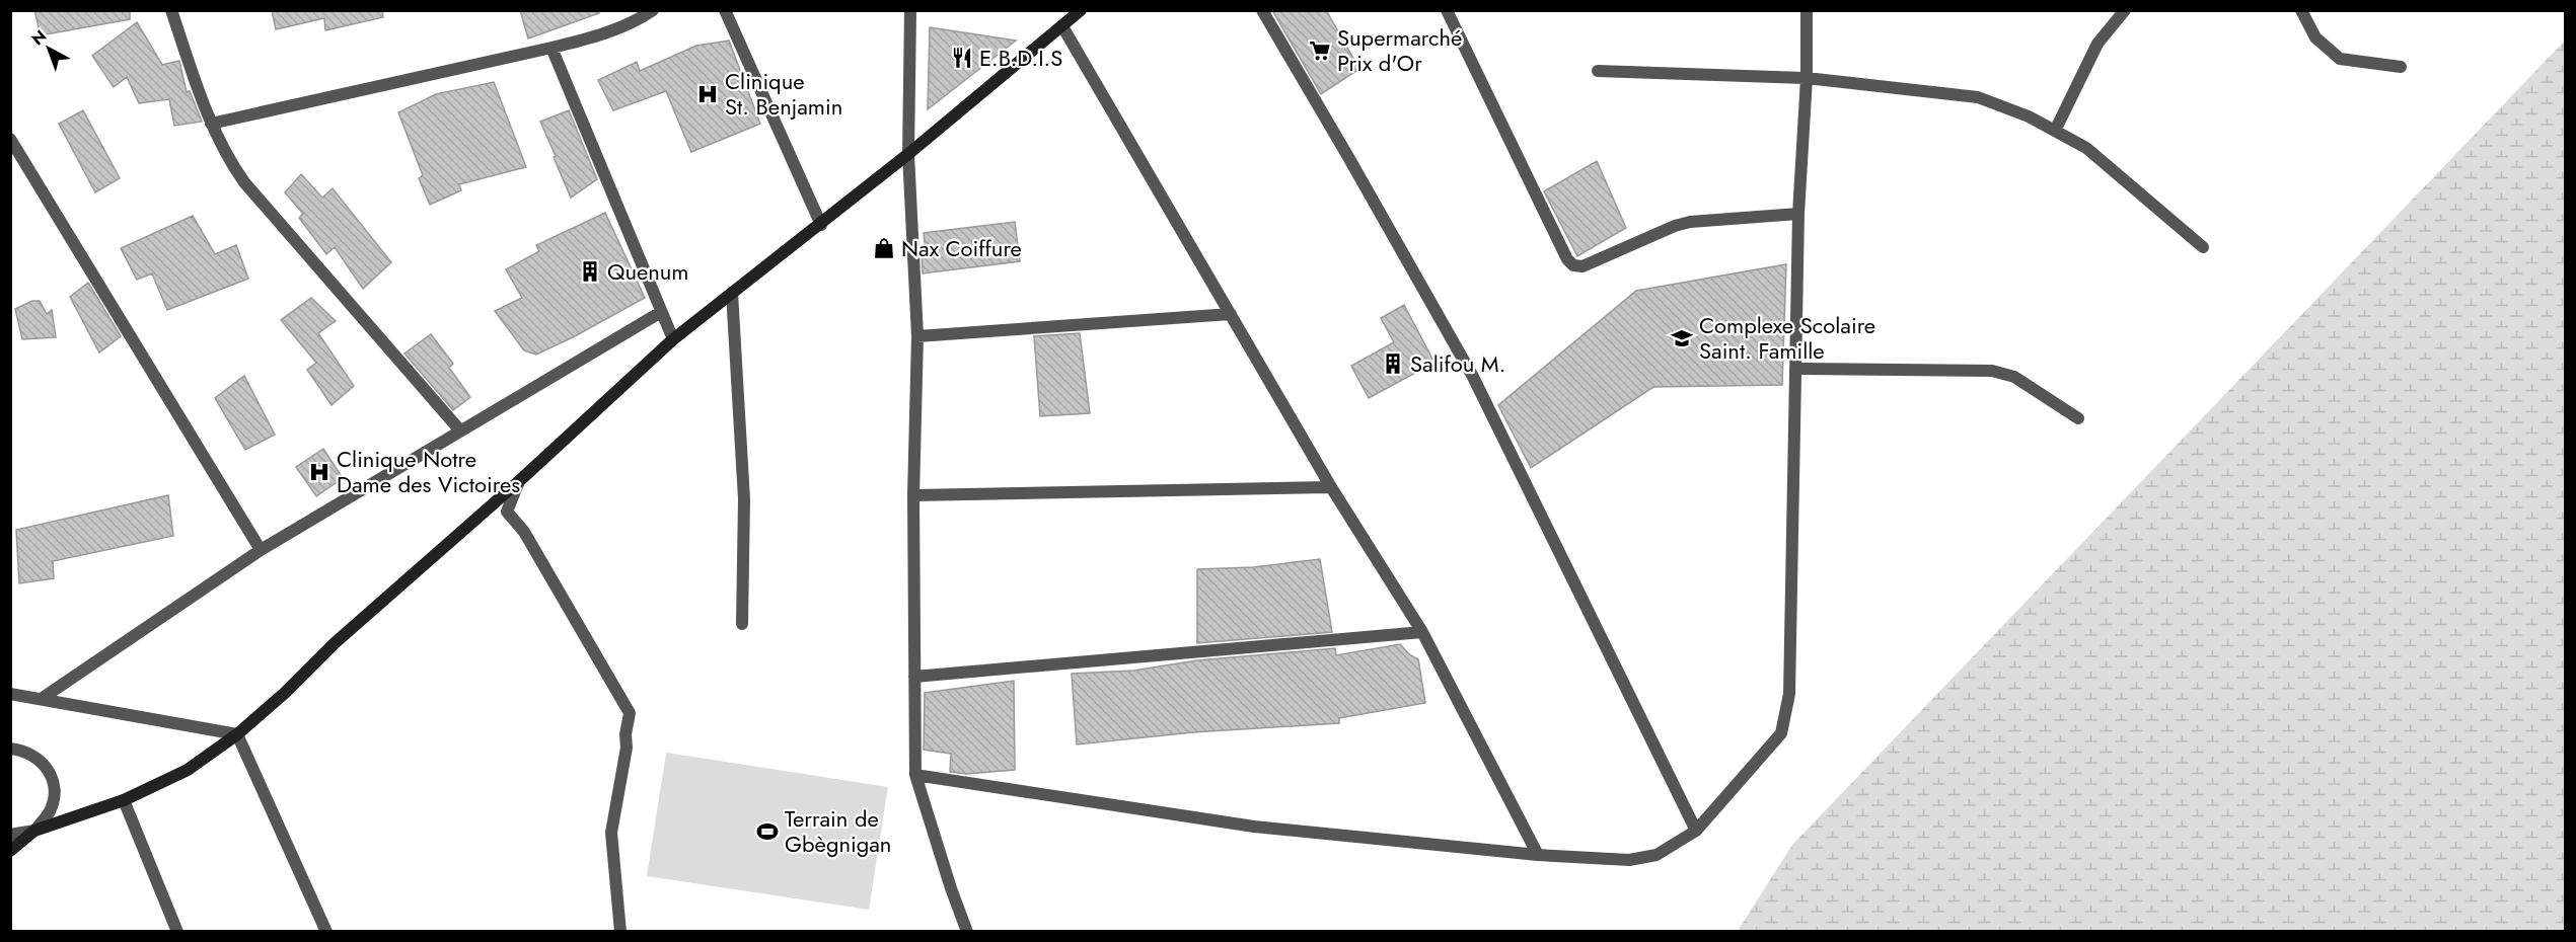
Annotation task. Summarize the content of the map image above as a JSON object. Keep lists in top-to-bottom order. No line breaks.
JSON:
{"places":{"supermarket":["Supermarché Prix d'Or"],"restaurant":["E.B.D.I.S"],"hospital":["Clinique St. Benjamin","Clinique Notre Dame des Victoires"],"shop":["Nax Coiffure"],"building":["Quenum","Salifou M."],"school or university":["Complexe Scolaire Saint. Famille"],"sports":["Terrain de Gbègnigan"]},"north":"top left"}
